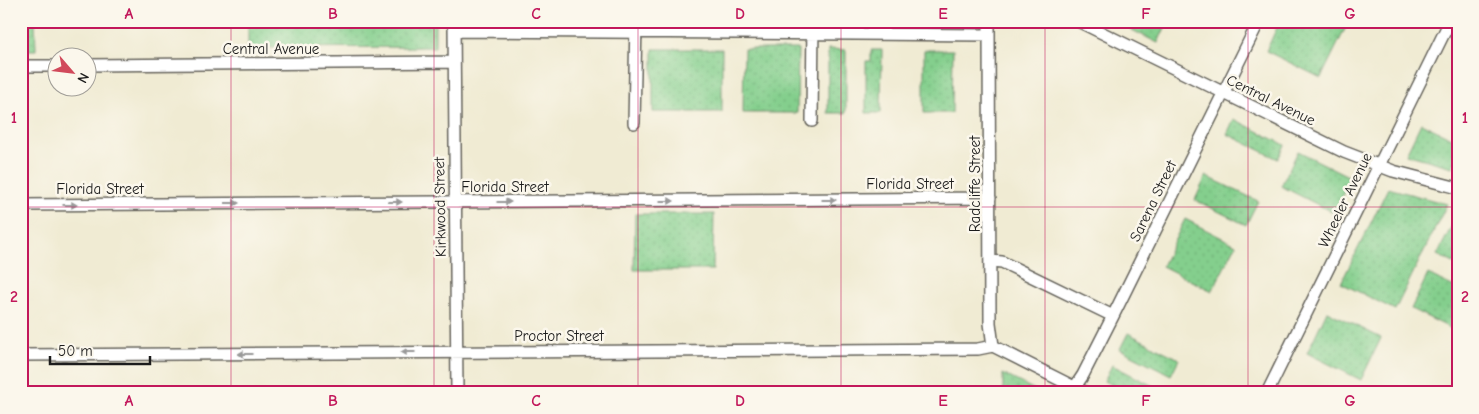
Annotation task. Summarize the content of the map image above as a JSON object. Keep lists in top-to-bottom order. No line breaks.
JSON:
{"streets":{"street":["Central Avenue","Florida Street","Radcliffe Street","Wheeler Avenue","Sarena Street","Kirkwood Street","Proctor Street"]},"crossings":[["Central Avenue","Wheeler Avenue"],["Central Avenue","Sarena Street"],["Central Avenue","Kirkwood Street"],["Florida Street","Radcliffe Street"],["Florida Street","Kirkwood Street"],["Radcliffe Street","Proctor Street"],["Kirkwood Street","Proctor Street"]],"one_way":["Florida Street","Proctor Street"],"scale_bar":"50 m","north":"bottom right","grid":{"columns":["A","B","C","D","E","F","G"],"rows":["1","2"]}}
